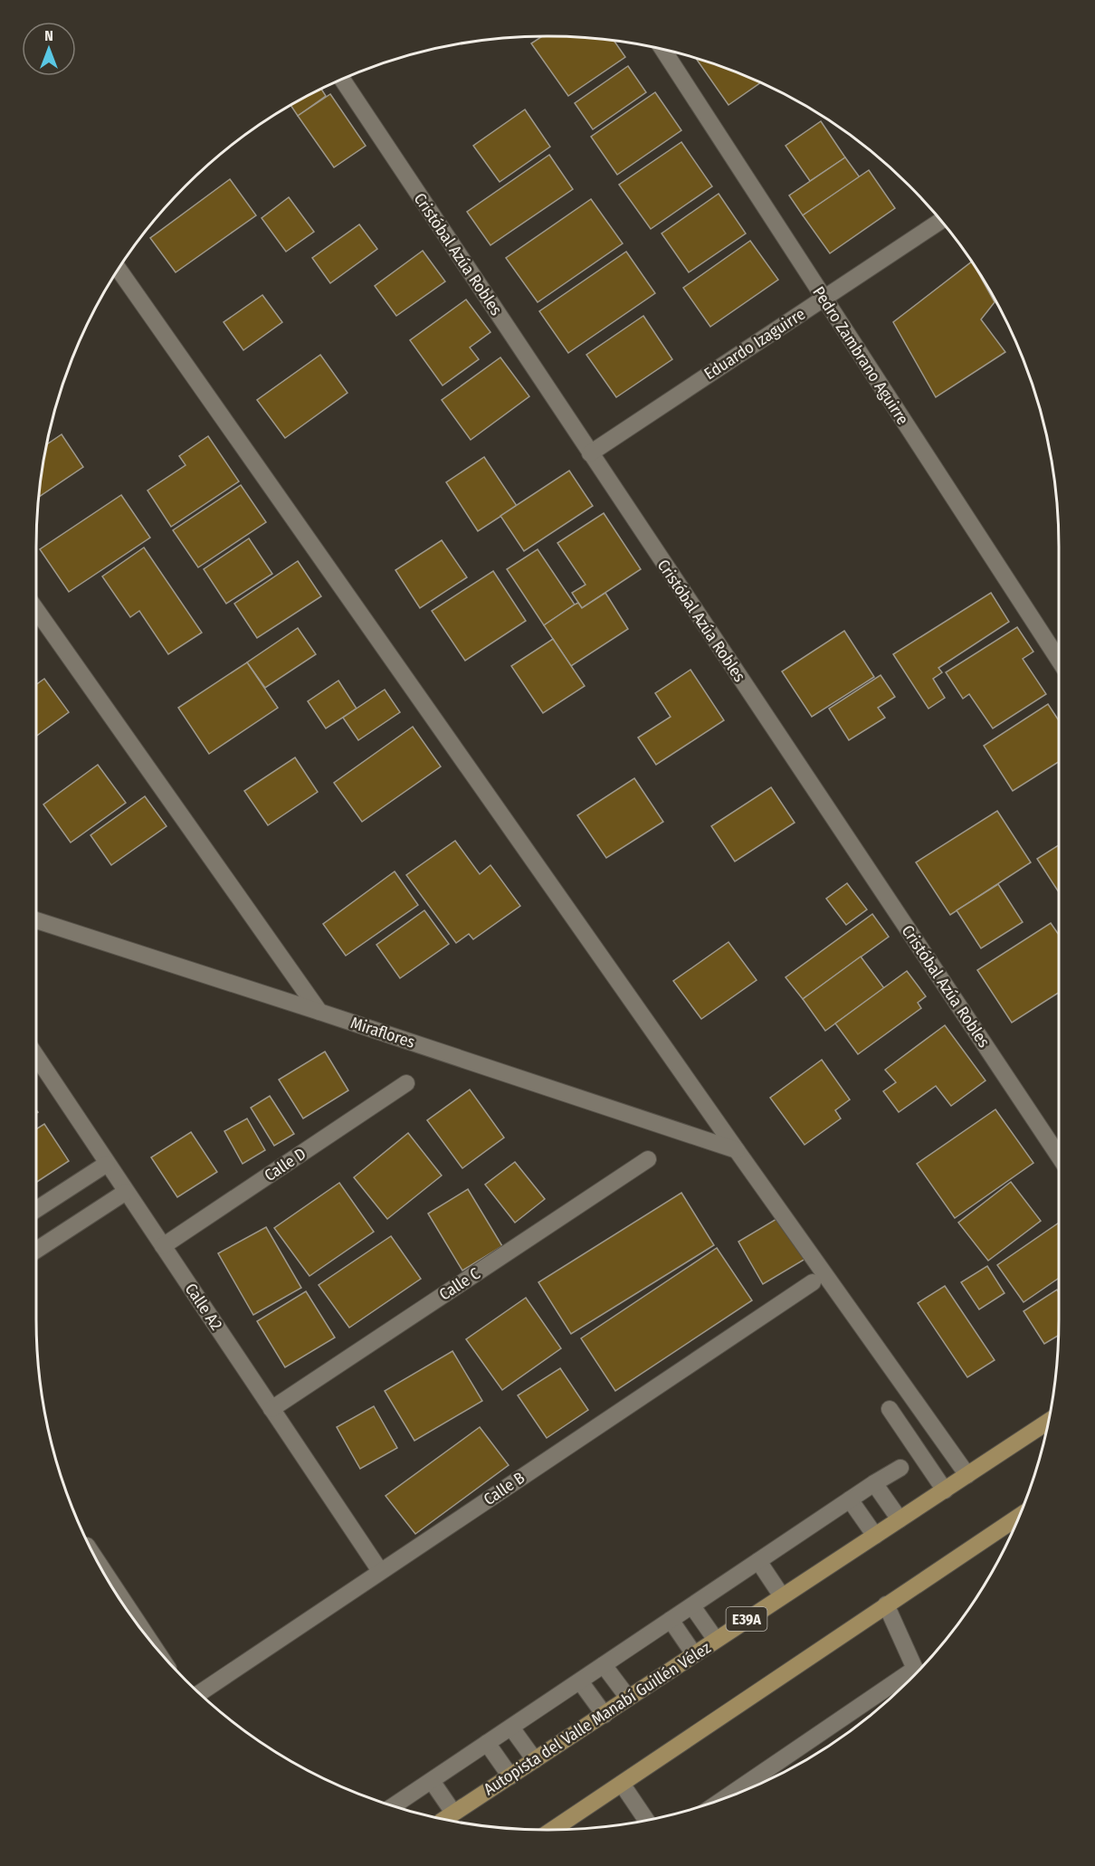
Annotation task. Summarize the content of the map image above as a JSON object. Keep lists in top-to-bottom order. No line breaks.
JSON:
{"streets":{"main road":["E39A","Autopista del Valle Manabí Guillén Vélez"],"street":["Cristóbal Azúa Robles","Eduardo Izaguirre","Pedro Zambrano Aguirre","Miraflores","Calle D","Calle C","Calle A2","Calle B"]},"crossings":[["Cristóbal Azúa Robles","Eduardo Izaguirre"],["Eduardo Izaguirre","Pedro Zambrano Aguirre"],["Calle D","Calle A2"],["Calle C","Calle A2"],["Calle A2","Calle B"]],"north":"top"}
